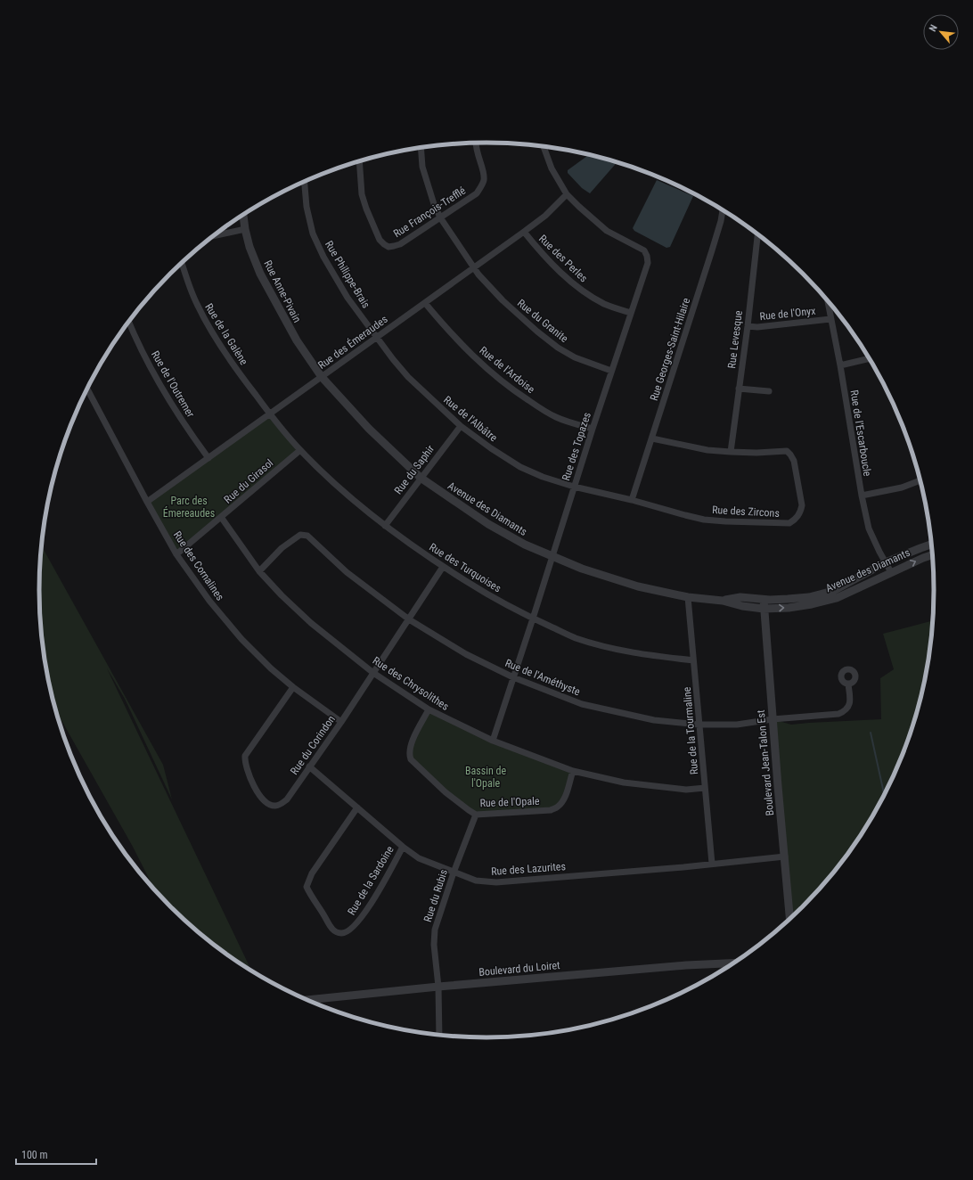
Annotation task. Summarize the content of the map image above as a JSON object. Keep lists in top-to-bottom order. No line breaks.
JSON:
{"streets":{"street":["Rue François-Trefflé","Rue des Perles","Rue Philippe-Brais","Rue Anne-Pivain","Rue de l'Onyx","Rue du Granite","Rue de la Galène","Rue Levesque","Rue des Émeraudes","Rue Georges-Saint-Hilaire","Rue de l'Ardoise","Rue de l'Outremer","Rue de l'Albâtre","Rue de l'Escarboucle","Rue des Topazes","Rue du Saphir","Rue du Girasol","Avenue des Diamants","Rue des Zircons","Rue des Cornalines","Rue des Turquoises","Rue de l'Améthyste","Rue des Chrysolithes","Rue de la Tourmaline","Rue du Corindon","Boulevard Jean-Talon Est","Rue de l'Opale","Rue des Lazurites","Rue de la Sardoine","Rue du Rubis","Boulevard du Loiret"]},"crossings":[["Rue François-Trefflé","Rue du Granite"],["Rue des Perles","Rue des Émeraudes"],["Rue des Perles","Rue des Topazes"],["Rue Philippe-Brais","Rue des Émeraudes"],["Rue Philippe-Brais","Rue de l'Albâtre"],["Rue Anne-Pivain","Rue des Émeraudes"],["Rue Anne-Pivain","Avenue des Diamants"],["Rue de l'Onyx","Rue Levesque"],["Rue de l'Onyx","Rue de l'Escarboucle"],["Rue du Granite","Rue des Émeraudes"],["Rue du Granite","Rue des Topazes"],["Rue de la Galène","Rue des Émeraudes"],["Rue de la Galène","Rue des Turquoises"],["Rue Levesque","Rue des Zircons"],["Rue des Émeraudes","Rue de l'Ardoise"],["Rue des Émeraudes","Rue de l'Outremer"],["Rue des Émeraudes","Rue de l'Albâtre"],["Rue des Émeraudes","Rue des Topazes"],["Rue des Émeraudes","Avenue des Diamants"],["Rue des Émeraudes","Rue des Cornalines"],["Rue des Émeraudes","Rue des Turquoises"],["Rue Georges-Saint-Hilaire","Rue des Zircons"],["Rue de l'Ardoise","Rue des Topazes"],["Rue de l'Albâtre","Rue des Topazes"],["Rue de l'Albâtre","Rue du Saphir"],["Rue de l'Albâtre","Rue des Zircons"],["Rue de l'Escarboucle","Avenue des Diamants"],["Rue des Topazes","Avenue des Diamants"],["Rue des Topazes","Rue des Zircons"],["Rue des Topazes","Rue des Turquoises"],["Rue des Topazes","Rue de l'Améthyste"],["Rue des Topazes","Rue des Chrysolithes"],["Rue du Saphir","Avenue des Diamants"],["Rue du Saphir","Rue des Turquoises"],["Rue du Girasol","Rue des Cornalines"],["Rue du Girasol","Rue des Turquoises"],["Rue du Girasol","Rue des Chrysolithes"],["Avenue des Diamants","Rue de la Tourmaline"],["Avenue des Diamants","Boulevard Jean-Talon Est"],["Rue des Cornalines","Rue du Corindon"],["Rue des Turquoises","Rue de la Tourmaline"],["Rue des Turquoises","Rue du Corindon"],["Rue de l'Améthyste","Rue des Chrysolithes"],["Rue de l'Améthyste","Rue de la Tourmaline"],["Rue de l'Améthyste","Rue du Corindon"],["Rue de l'Améthyste","Boulevard Jean-Talon Est"],["Rue des Chrysolithes","Rue de la Tourmaline"],["Rue des Chrysolithes","Rue du Corindon"],["Rue des Chrysolithes","Rue de l'Opale"],["Rue de la Tourmaline","Rue des Lazurites"],["Rue du Corindon","Rue des Lazurites"],["Boulevard Jean-Talon Est","Rue des Lazurites"],["Rue de l'Opale","Rue du Rubis"],["Rue des Lazurites","Rue de la Sardoine"],["Rue des Lazurites","Rue du Rubis"],["Rue du Rubis","Boulevard du Loiret"]],"parks":["Parc des Émereaudes","Bassin de l'Opale"],"scale_bar":"100 m","north":"top left"}
